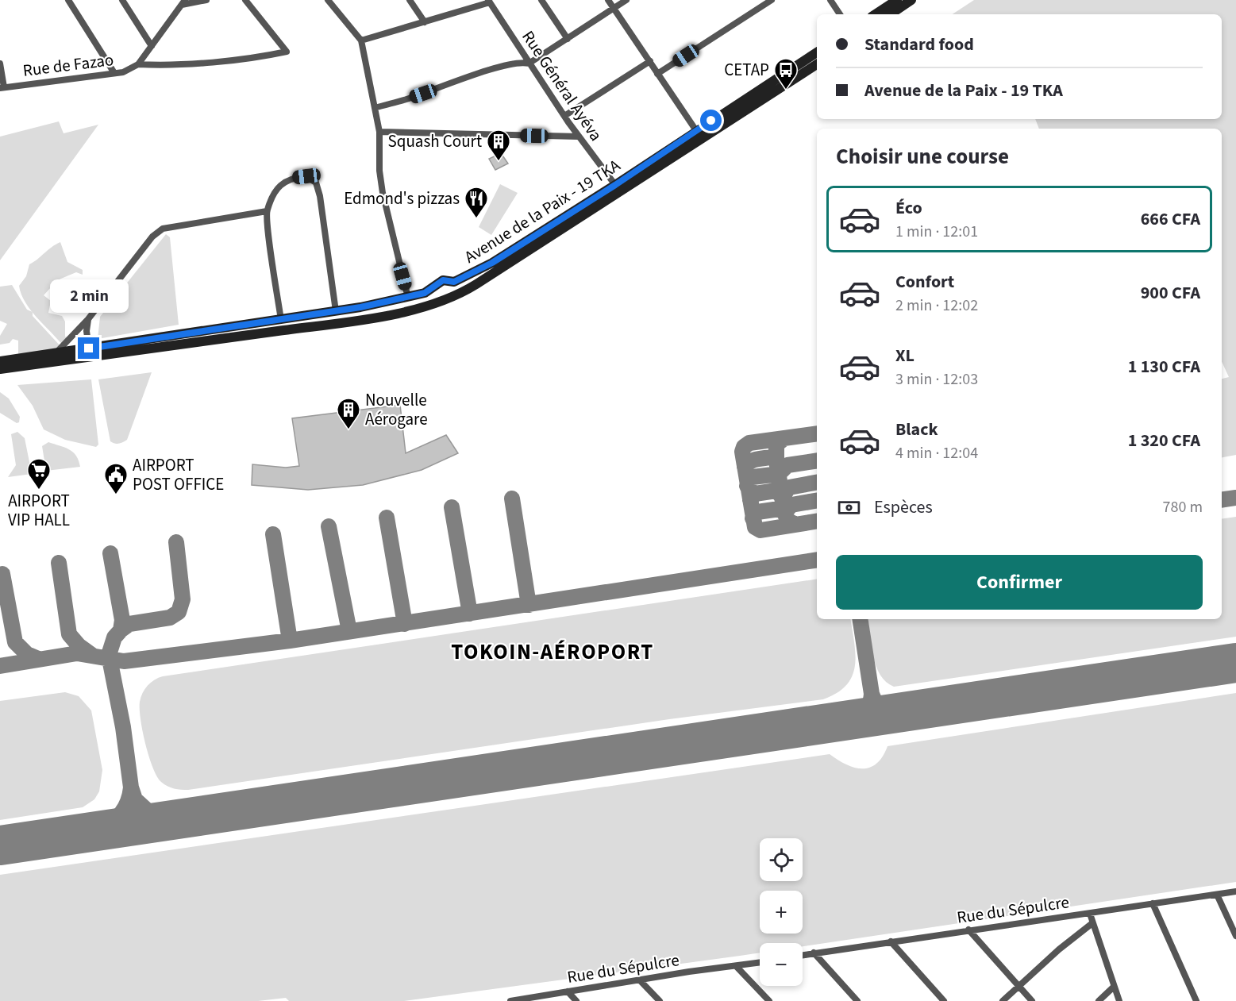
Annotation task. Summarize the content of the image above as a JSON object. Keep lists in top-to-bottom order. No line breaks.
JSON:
{"streets":{"main road":["Avenue de la Paix - 19 TKA"],"street":["Rue de Fazao","Rue Général Ayéva","Rue du Sépulcre"]},"crossings":[["Rue Général Ayéva","Avenue de la Paix - 19 TKA"]],"districts":["TOKOIN-AÉROPORT"],"places":{"bus stop":["CETAP"],"building":["Squash Court","Nouvelle Aérogare"],"restaurant":["Edmond's pizzas"],"supermarket":["AIRPORT VIP HALL"],"public building":["AIRPORT POST OFFICE"]},"page":{"banner":["Standard food","Avenue de la Paix - 19 TKA"],"heading":"Choisir une course","list":[{"name":"Éco","note":"1 min · 12:01","value":"666 CFA"},{"name":"Confort","note":"2 min · 12:02","value":"900 CFA"},{"name":"XL","note":"3 min · 12:03","value":"1 130 CFA"},{"name":"Black","note":"4 min · 12:04","value":"1 320 CFA"}],"bubble":"2 min","pay":["Espèces","780 m"],"buttons":"Confirmer","map_buttons":["+","−"]}}
